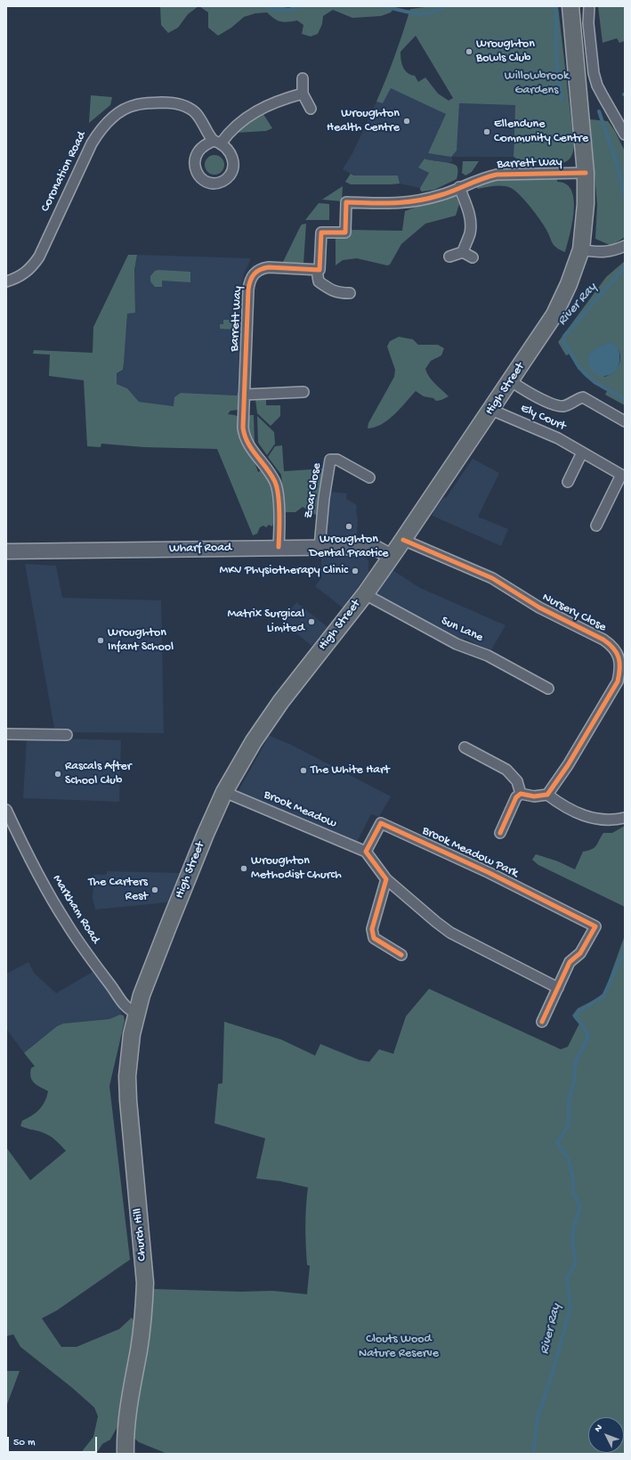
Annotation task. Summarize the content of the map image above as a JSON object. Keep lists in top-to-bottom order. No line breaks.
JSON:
{"streets":{"main road":["High Street","Wharf Road","Church Hill"],"street":["Barrett Way","Coronation Road","Ely Court","Zoar Close","Nursery Close","Sun Lane","Brook Meadow","Brook Meadow Park","Markham Road"]},"crossings":[["Barrett Way","High Street"],["Barrett Way","Wharf Road"],["High Street","Ely Court"],["High Street","Wharf Road"],["High Street","Nursery Close"],["High Street","Sun Lane"],["High Street","Brook Meadow"],["High Street","Markham Road"],["High Street","Church Hill"],["Zoar Close","Wharf Road"],["Brook Meadow","Brook Meadow Park"],["Markham Road","Church Hill"]],"water":["River Ray"],"parks":["Willowbrook Gardens","Clouts Wood Nature Reserve"],"places":["Wroughton Bowls Club","Wroughton Health Centre","Ellendune Community Centre","Wroughton Dental Practice","MKV Physiotherapy Clinic","Matrix Surgical Limited","Wroughton Infant School","The White Hart","Rascals After School Club","Wroughton Methodist Church","The Carters Rest"],"scale_bar":"50 m","north":"top left"}
